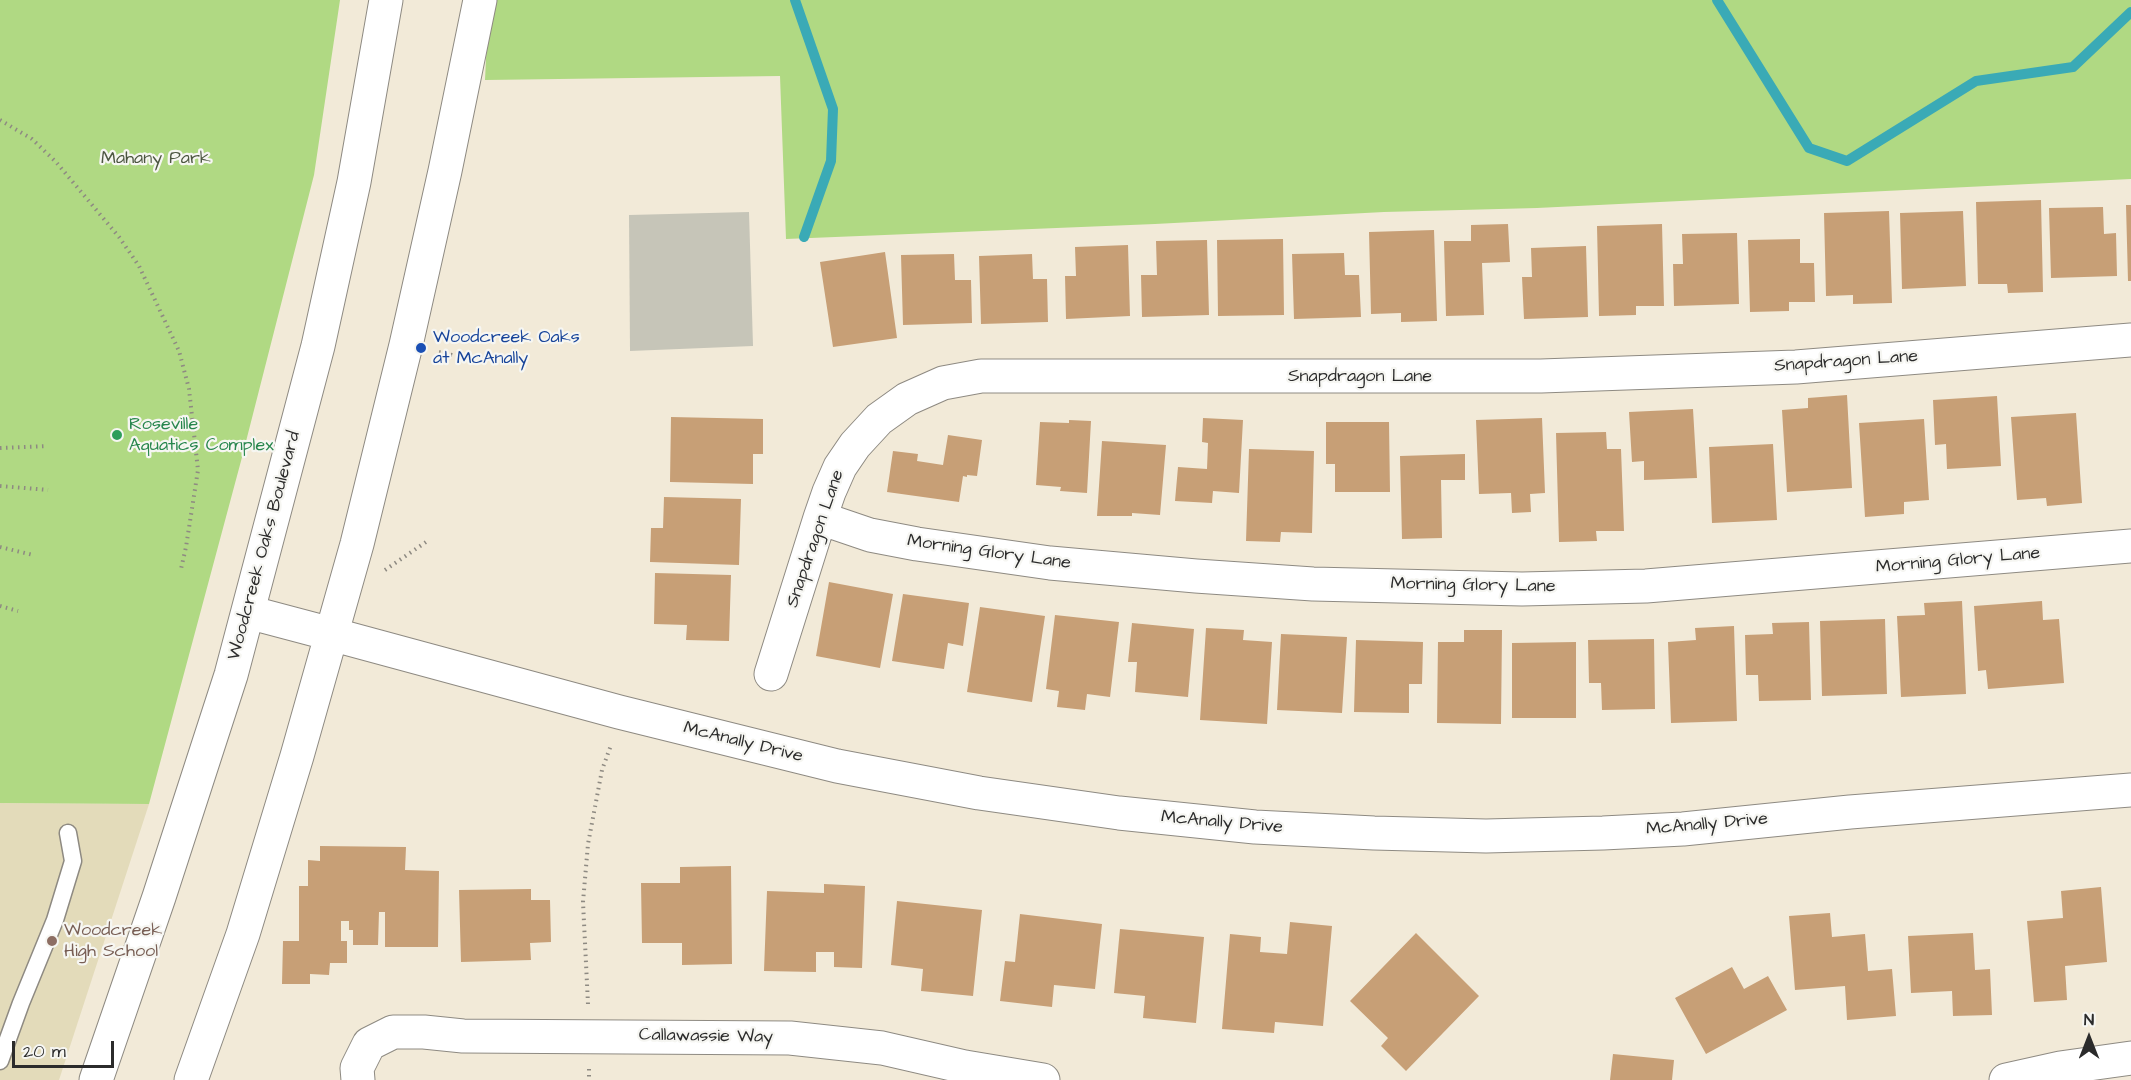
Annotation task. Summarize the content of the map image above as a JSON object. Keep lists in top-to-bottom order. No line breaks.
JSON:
{"streets":{"street":["Snapdragon Lane","Woodcreek Oaks Boulevard","Morning Glory Lane","McAnally Drive","Callawassie Way"]},"crossings":[["Snapdragon Lane","Morning Glory Lane"],["Woodcreek Oaks Boulevard","McAnally Drive"]],"parks":["Mahany Park"],"places":["Woodcreek Oaks at McAnally","Roseville Aquatics Complex","Woodcreek High School"],"scale_bar":"20 m","north":"top"}
